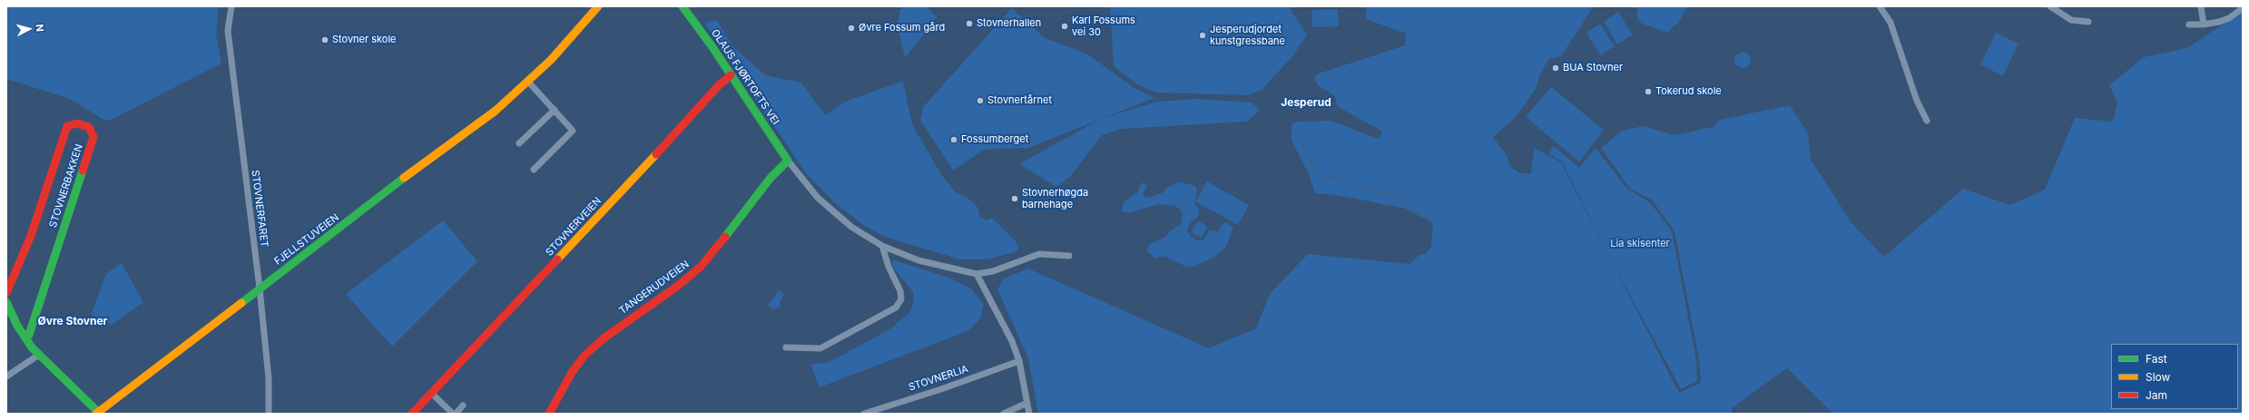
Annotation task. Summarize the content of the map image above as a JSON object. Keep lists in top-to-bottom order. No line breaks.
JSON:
{"streets":{"street":["OLAUS FJØRTOFTS VEI","STOVNERBAKKEN","STOVNERFARET","STOVNERVEIEN","FJELLSTUVEIEN","TANGERUDVEIEN","STOVNERLIA"]},"crossings":[["OLAUS FJØRTOFTS VEI","STOVNERVEIEN"],["OLAUS FJØRTOFTS VEI","TANGERUDVEIEN"],["STOVNERFARET","FJELLSTUVEIEN"]],"districts":["Jesperud","Øvre Stovner"],"parks":["Lia skisenter"],"places":["Stovnerhallen","Karl Fossums vei 30","Øvre Fossum gård","Jesperudjordet kunstgressbane","Stovner skole","BUA Stovner","Tokerud skole","Stovnertårnet","Fossumberget","Stovnerhøgda barnehage"],"legend":["Fast","Slow","Jam"],"north":"right"}
